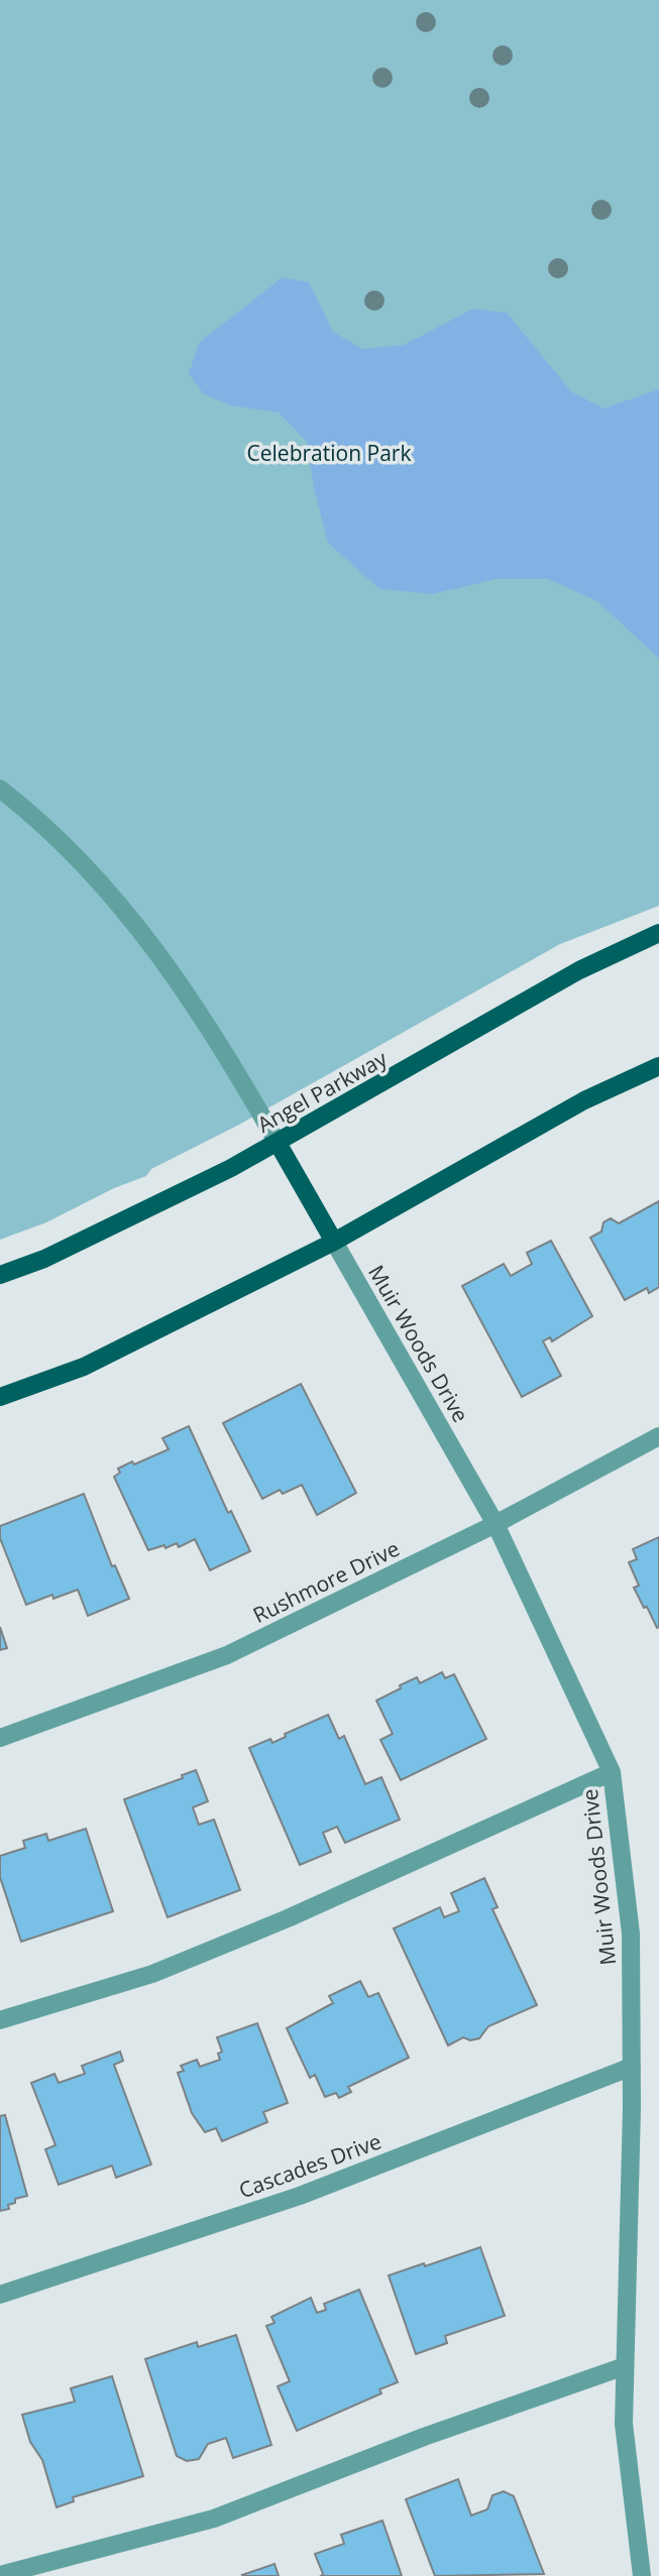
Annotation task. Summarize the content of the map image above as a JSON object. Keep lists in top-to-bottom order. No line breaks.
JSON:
{"streets":{"main road":["Angel Parkway"],"street":["Muir Woods Drive","Rushmore Drive","Cascades Drive"]},"crossings":[["Muir Woods Drive","Rushmore Drive"],["Muir Woods Drive","Cascades Drive"]],"parks":["Celebration Park"]}
